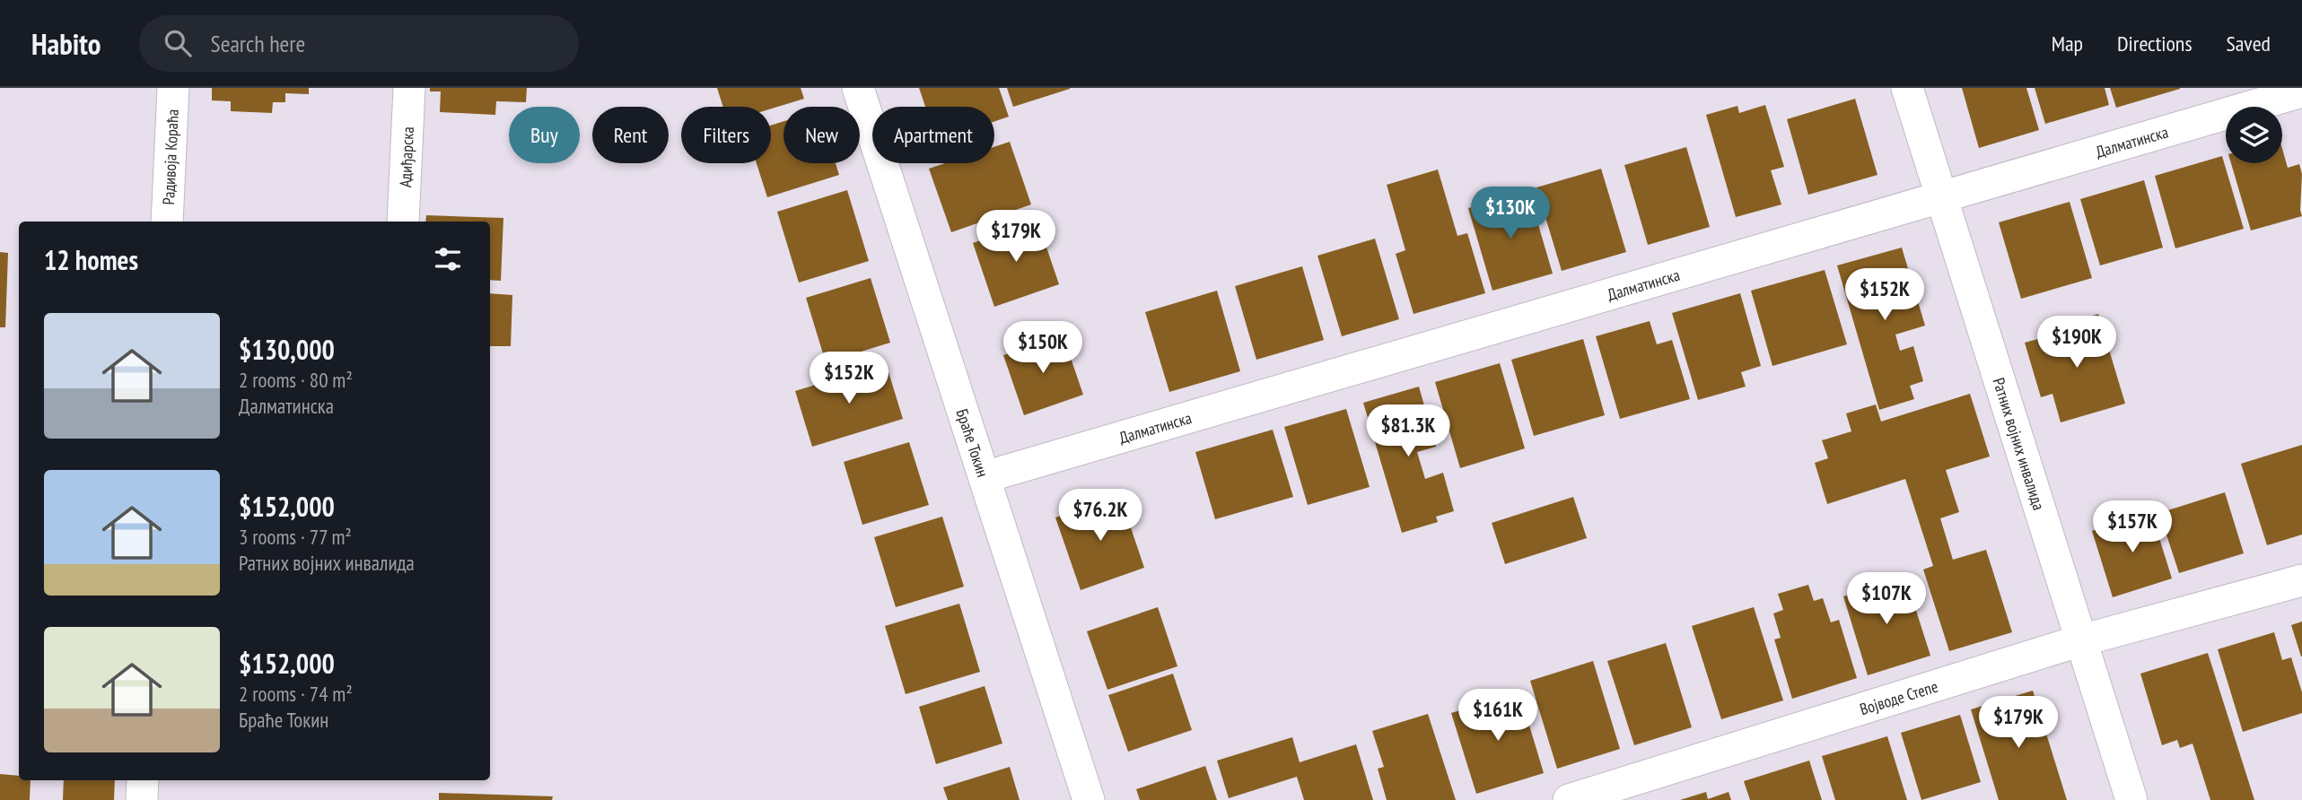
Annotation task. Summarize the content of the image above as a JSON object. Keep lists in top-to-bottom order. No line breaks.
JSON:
{"streets":{"street":["Далматинска","Радивоја Кораћа","Адиђарска","Браће Токин","Ратних војних инвалида","Војводе Степе"]},"crossings":[["Далматинска","Браће Токин"],["Далматинска","Ратних војних инвалида"],["Ратних војних инвалида","Војводе Степе"]],"page":{"header":"Habito","search":"Search here","nav":["Map","Directions","Saved"],"chip":["Buy","Rent","Filters","New","Apartment"],"price":["$130K","$179K","$152K","$190K","$150K","$152K","$81.3K","$76.2K","$157K","$107K","$161K","$179K"],"heading":"12 homes","list":[{"name":"$130,000","note":"2 rooms · 80 m² · Далматинска"},{"name":"$152,000","note":"3 rooms · 77 m² · Ратних војних инвалида"},{"name":"$152,000","note":"2 rooms · 74 m² · Браће Токин"}]}}
